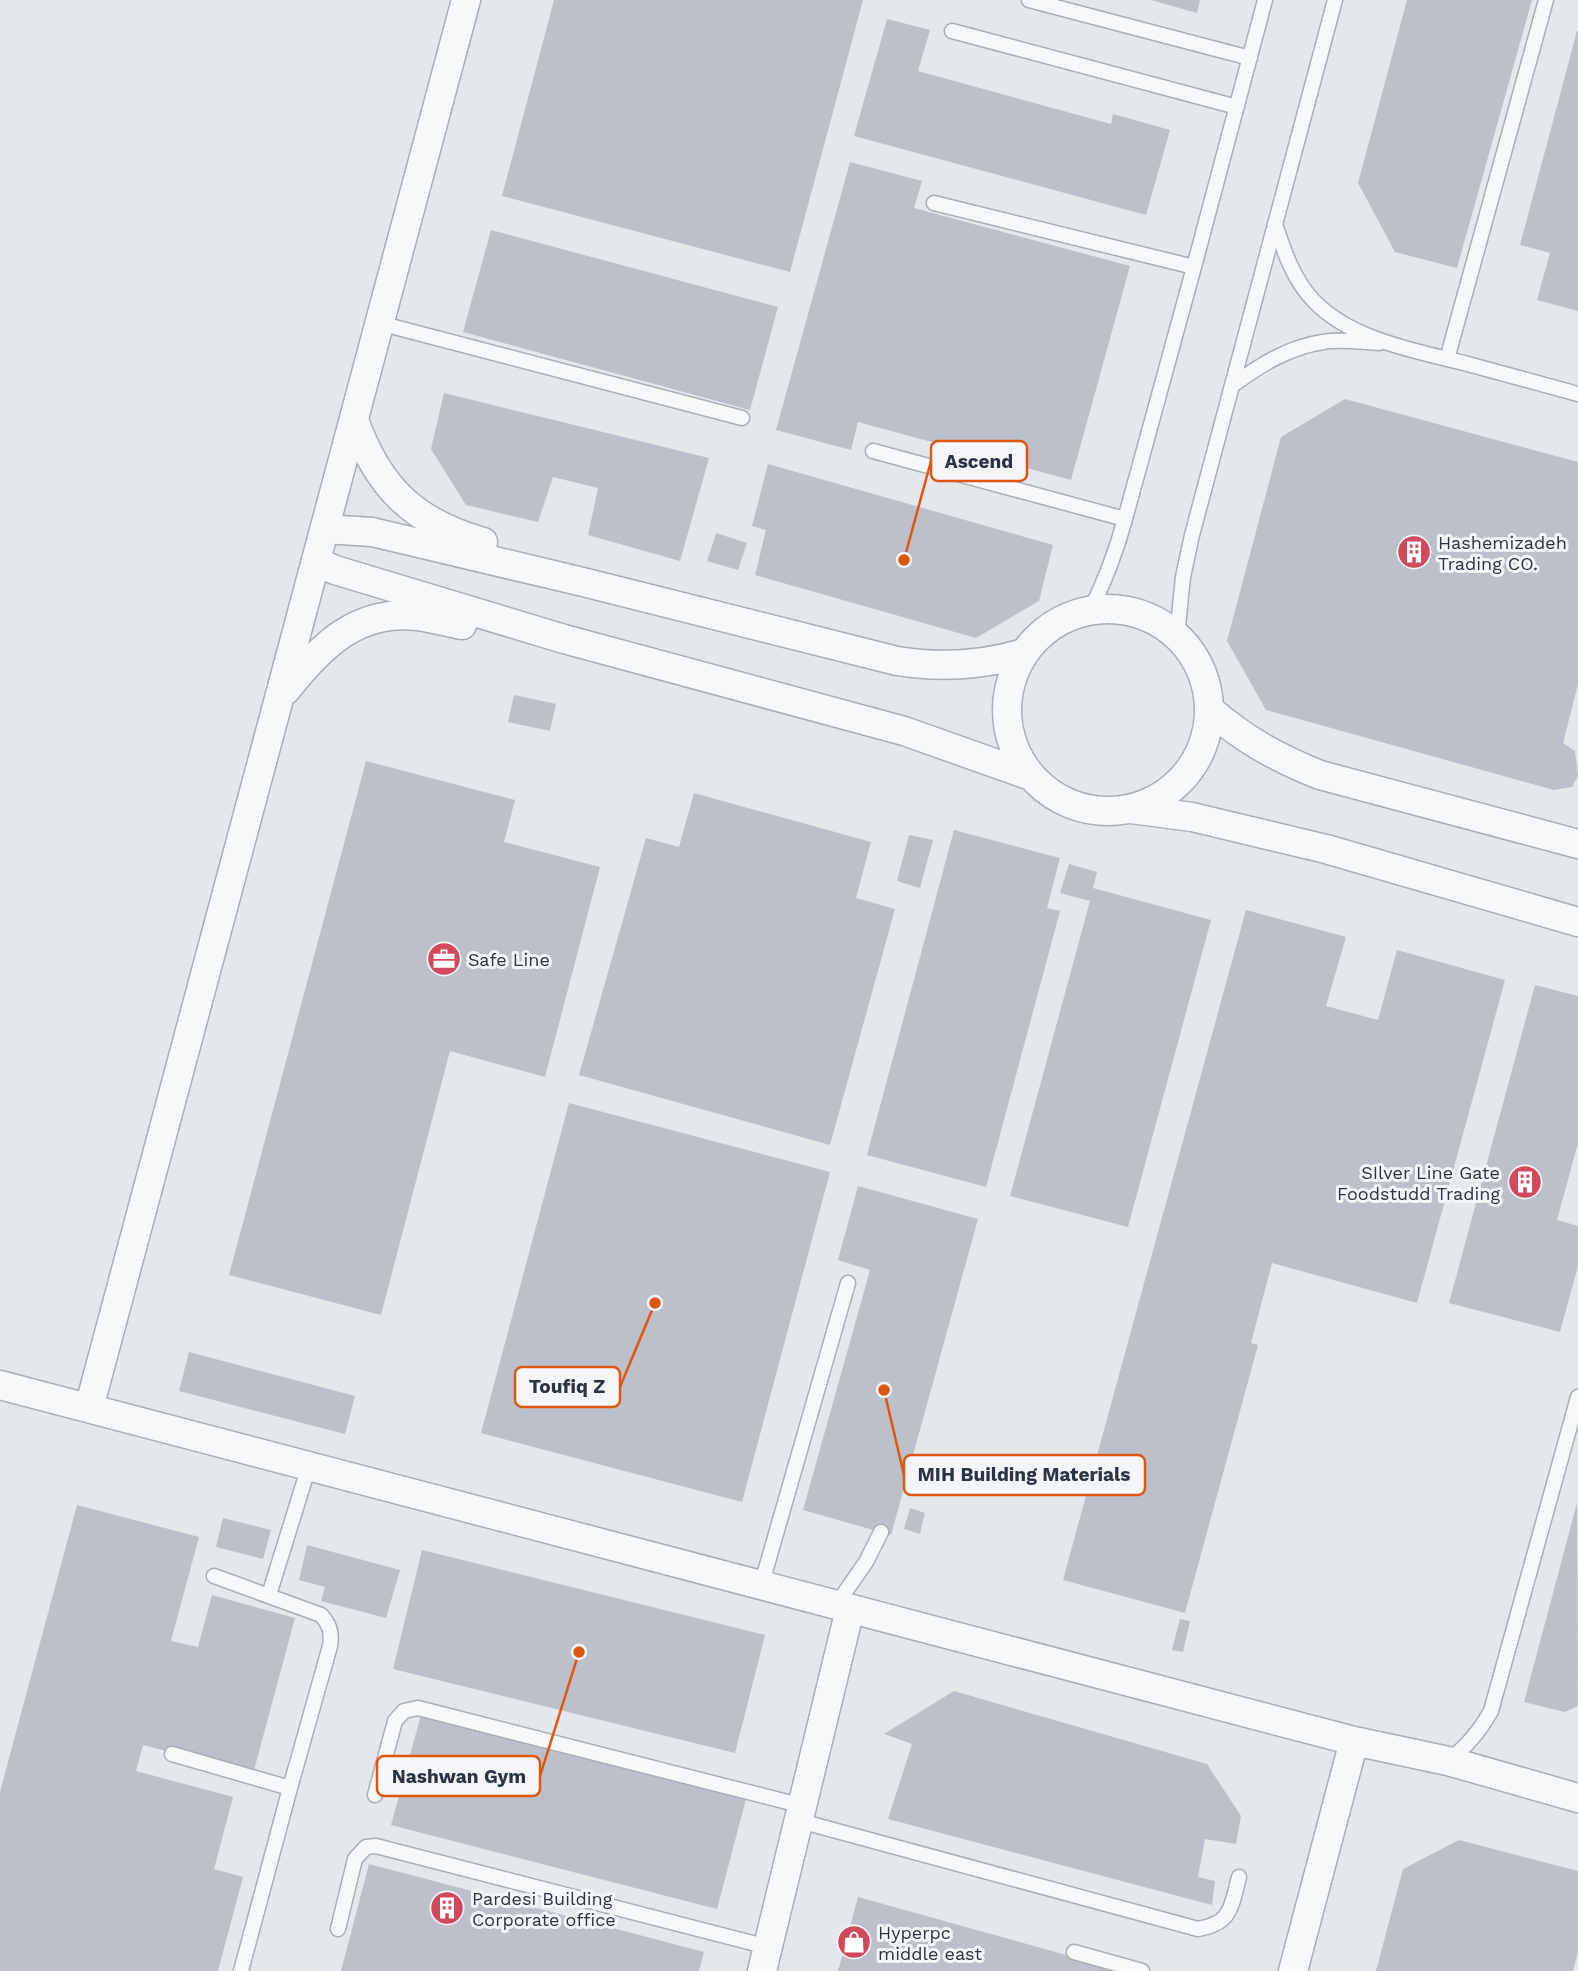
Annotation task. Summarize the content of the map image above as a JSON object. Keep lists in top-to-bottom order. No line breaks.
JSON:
{"places":{"building":["Hashemizadeh Trading CO.","SIlver Line Gate Foodstudd Trading","Pardesi Building Corporate office"],"other":["Ascend","Toufiq Z","MIH Building Materials","Nashwan Gym"],"office":["Safe Line"],"shop":["Hyperpc middle east"]}}
